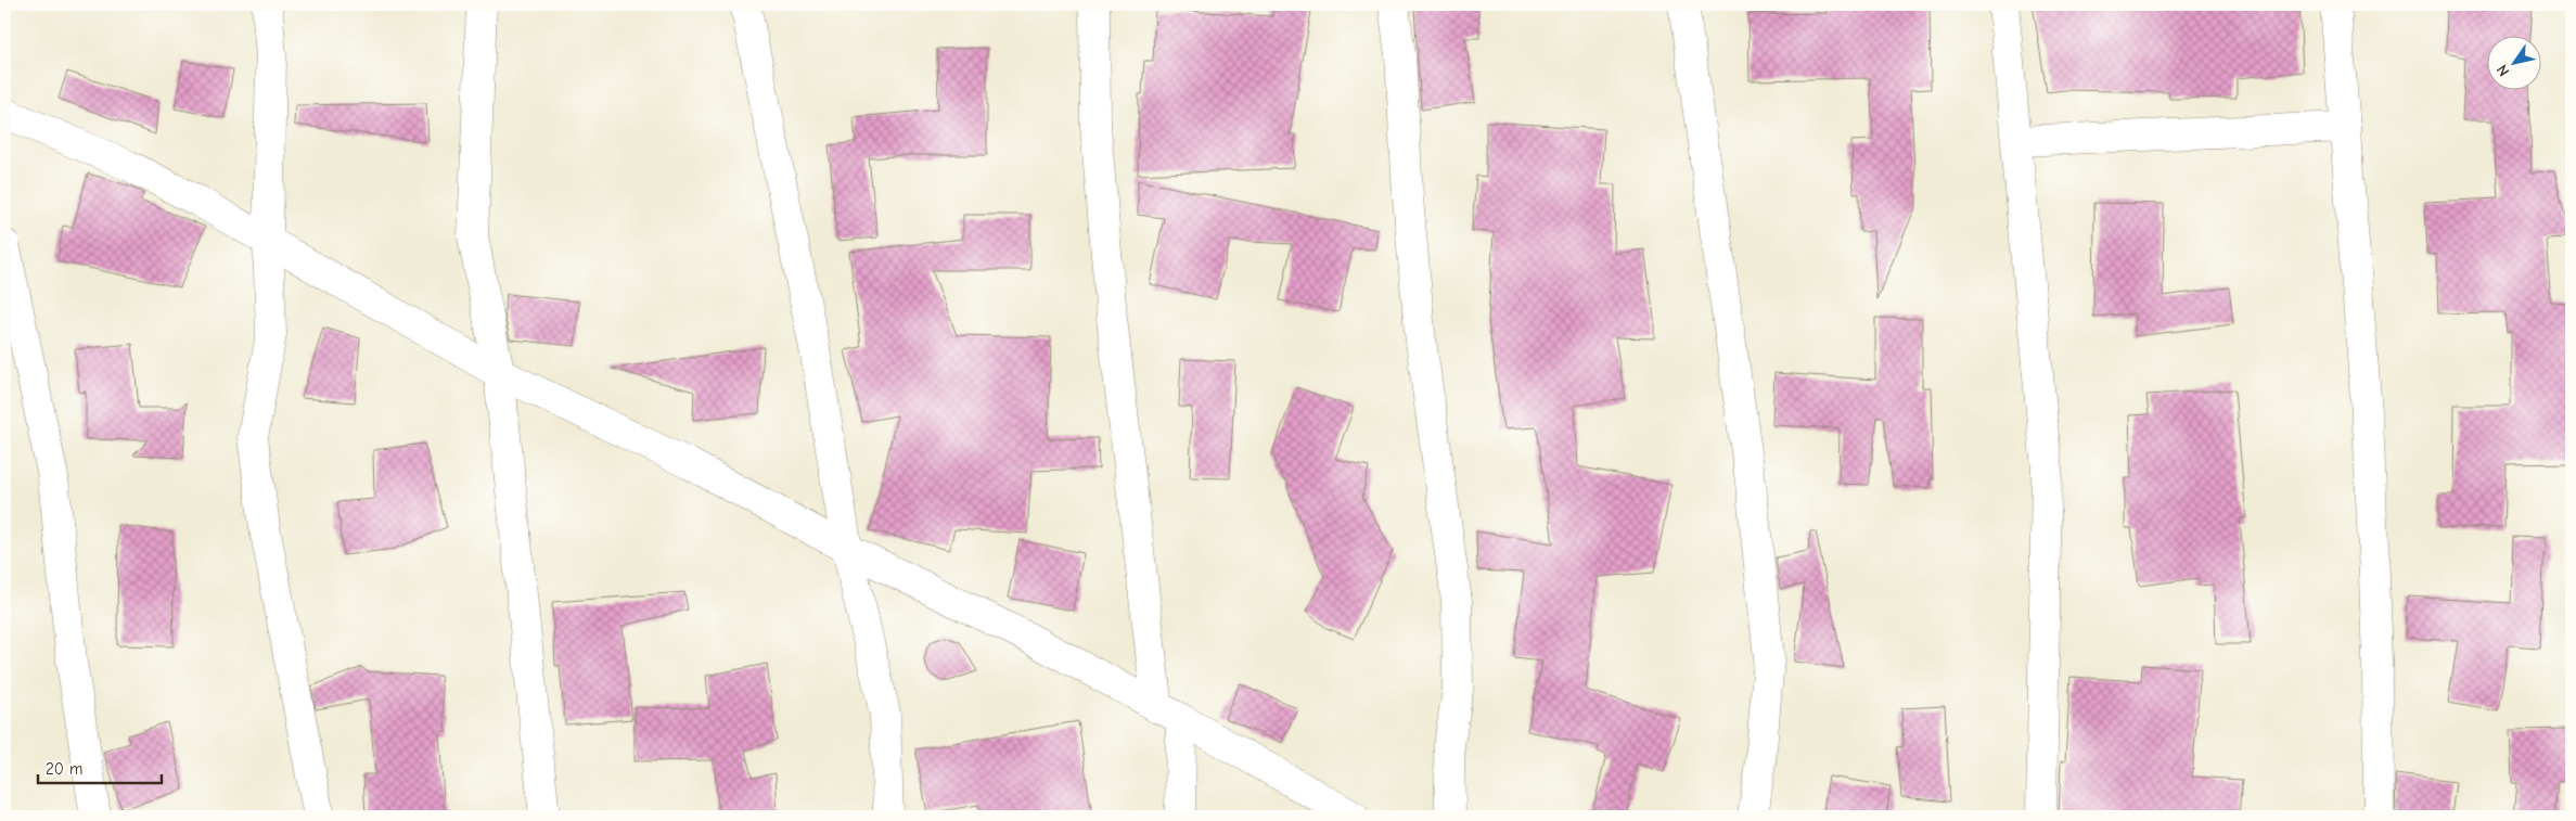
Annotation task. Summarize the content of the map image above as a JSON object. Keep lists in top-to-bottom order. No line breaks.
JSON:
{"scale_bar":"20 m","north":"bottom left"}
